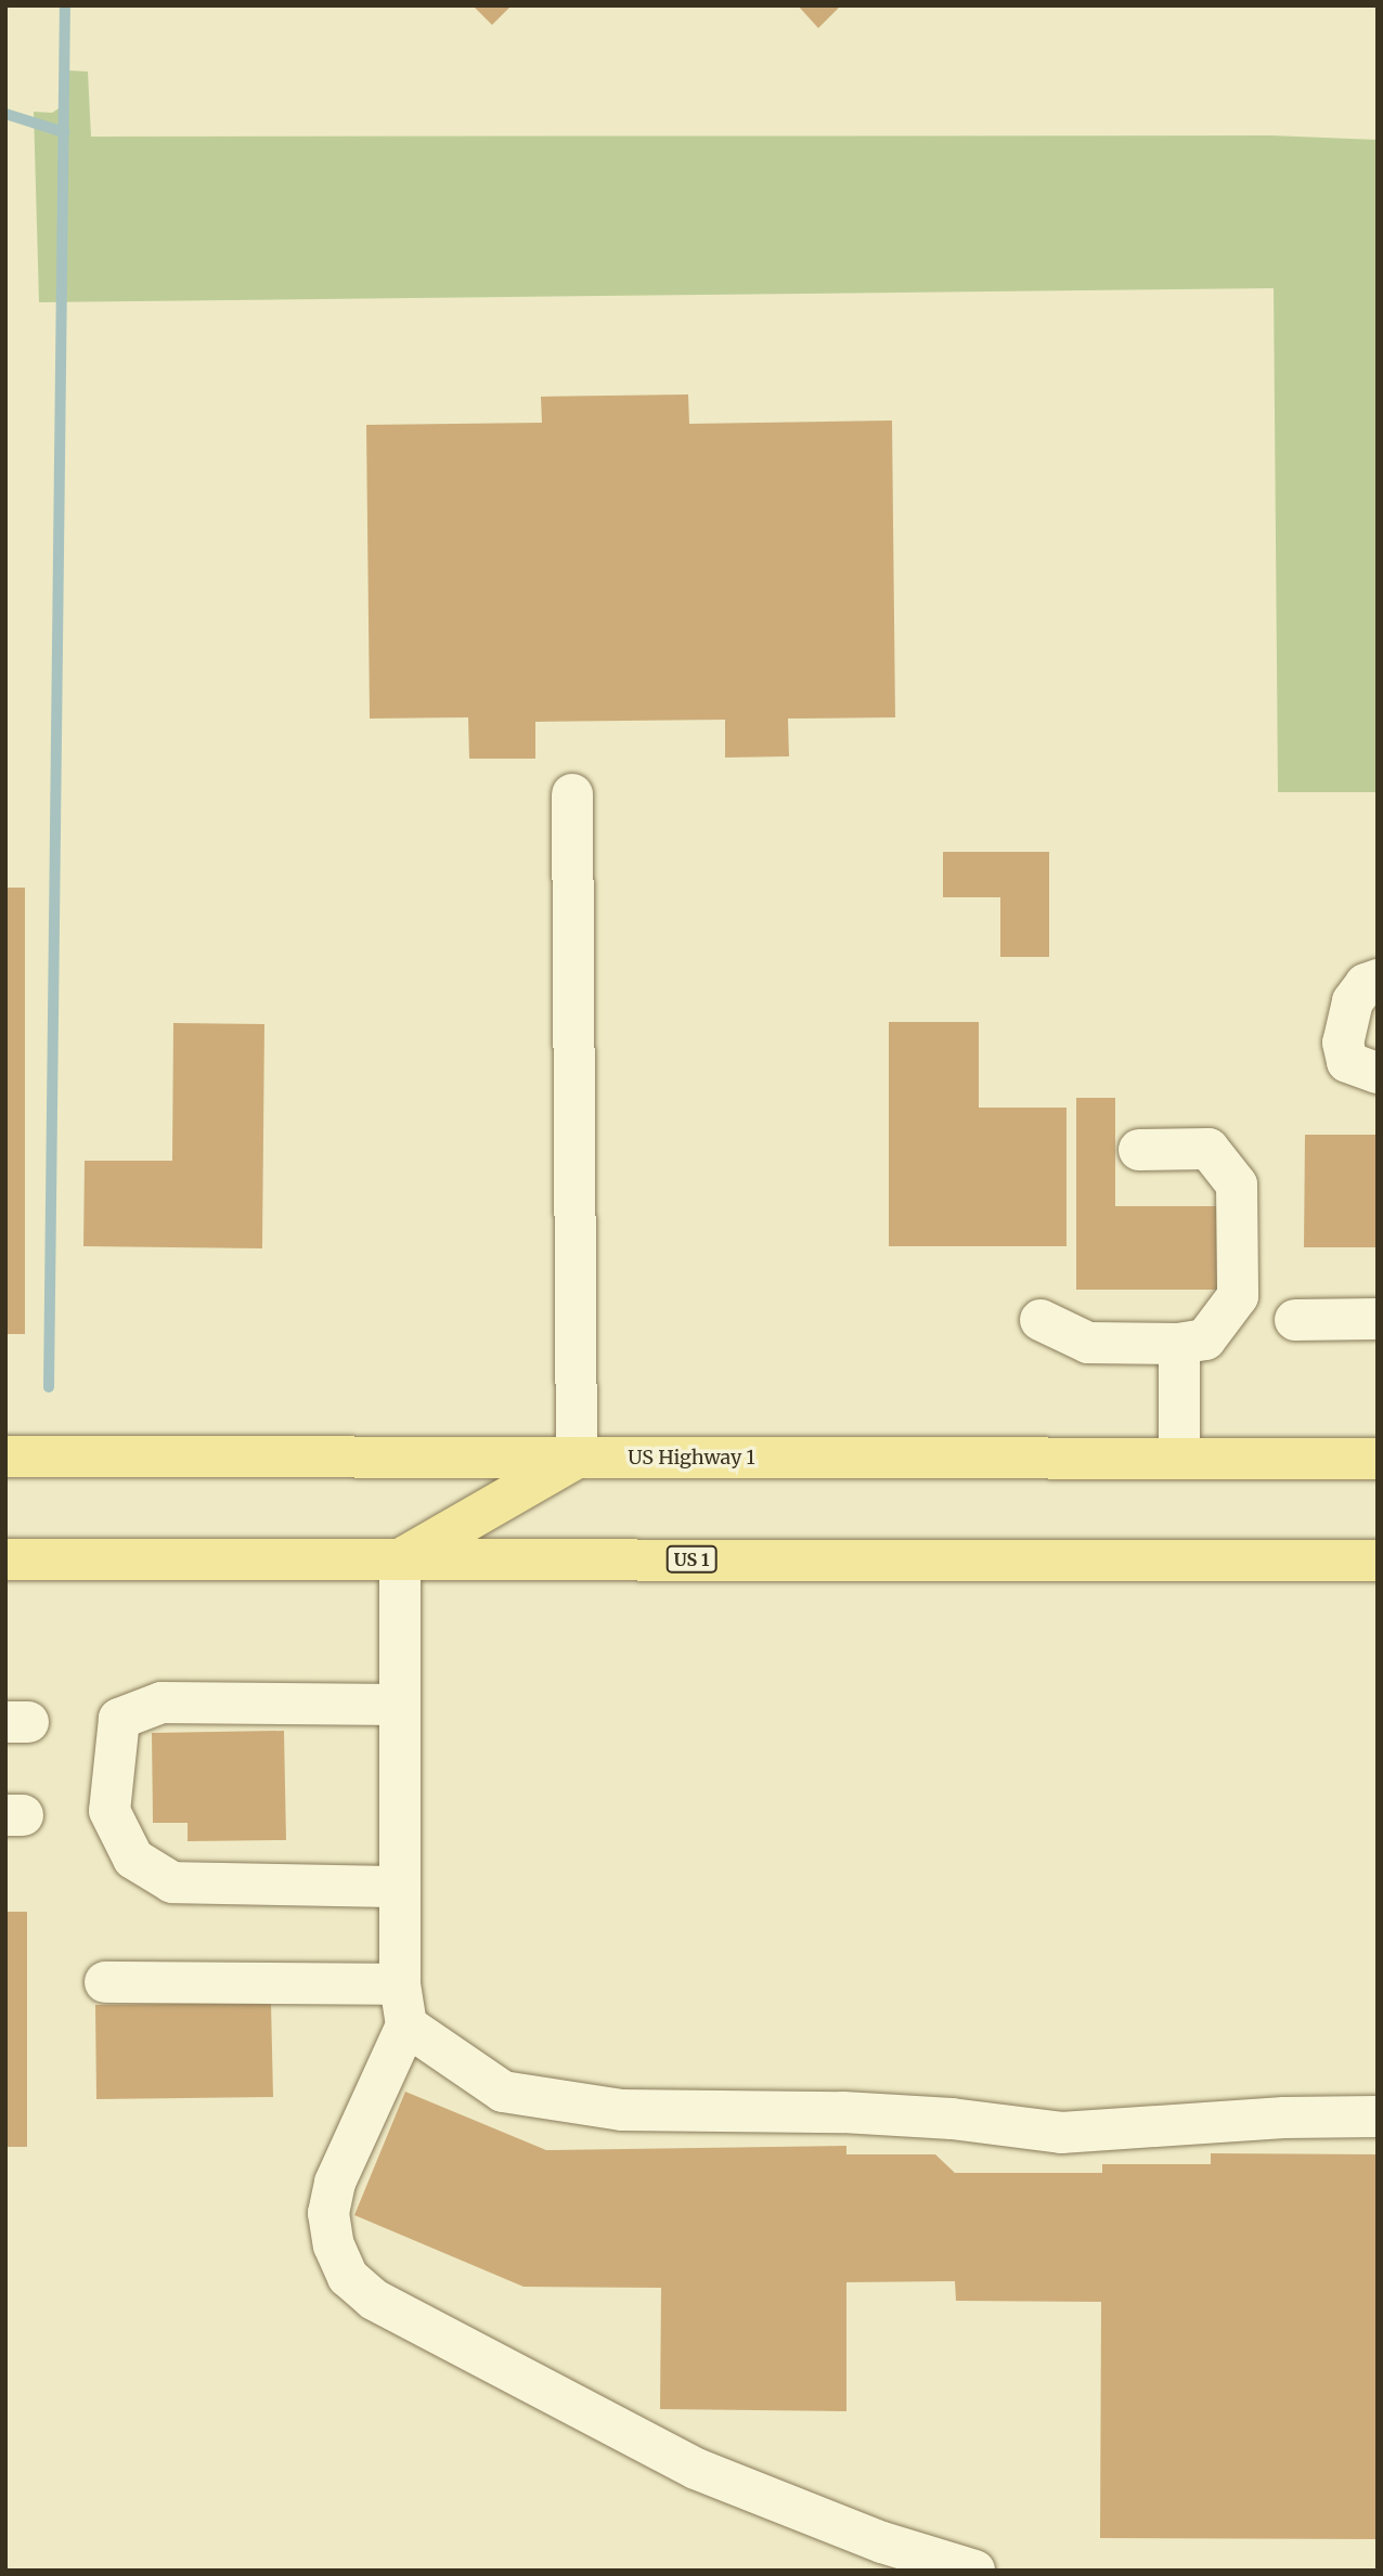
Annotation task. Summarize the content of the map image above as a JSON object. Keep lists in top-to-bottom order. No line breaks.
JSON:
{"streets":{"main road":["US Highway 1","US 1"]}}
